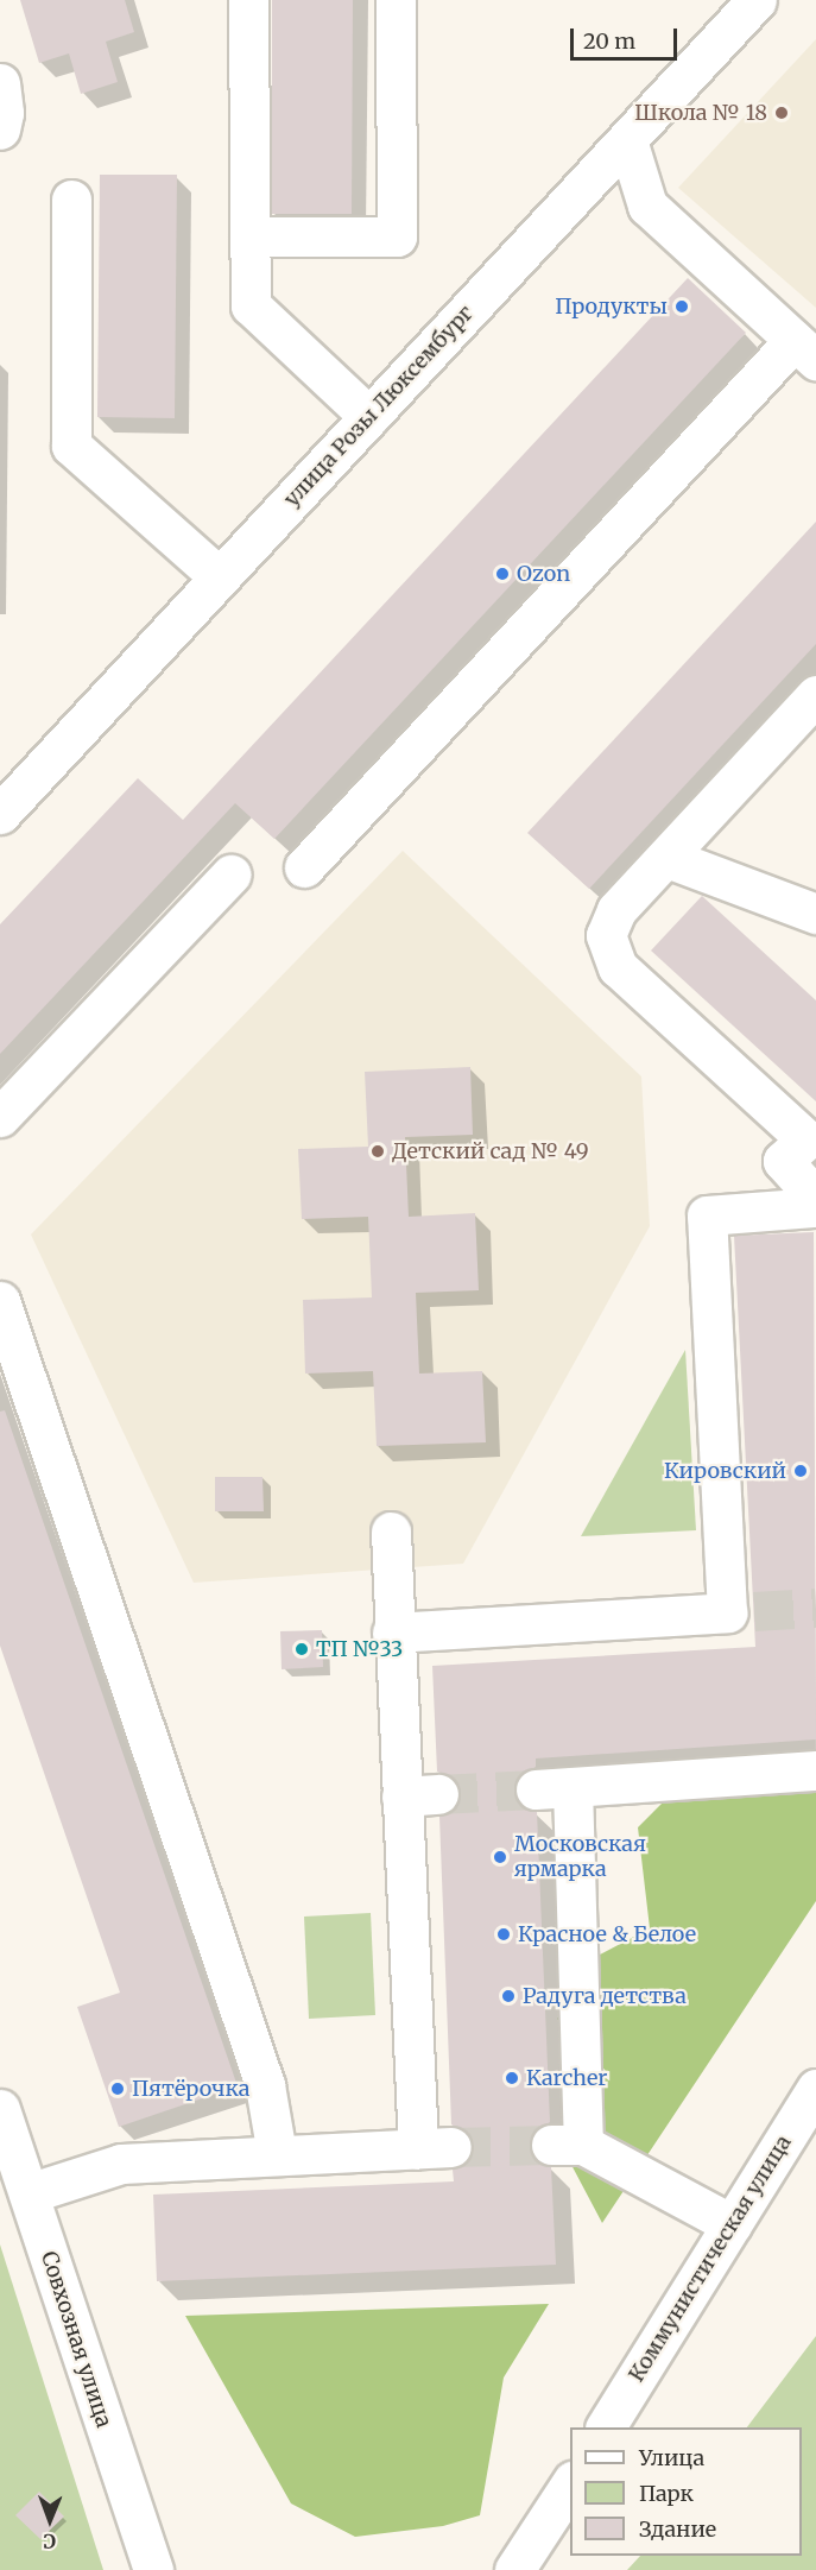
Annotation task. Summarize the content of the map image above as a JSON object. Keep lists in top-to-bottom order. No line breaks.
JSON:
{"streets":{"street":["улица Розы Люксембург","Коммунистическая улица","Совхозная улица"]},"places":["Школа № 18","Продукты","Ozon","Детский сад № 49","Кировский","ТП №33","Московская ярмарка","Красное & Белое","Радуга детства","Karcher","Пятёрочка"],"legend":["Улица","Парк","Здание"],"scale_bar":"20 m","north":"bottom"}
